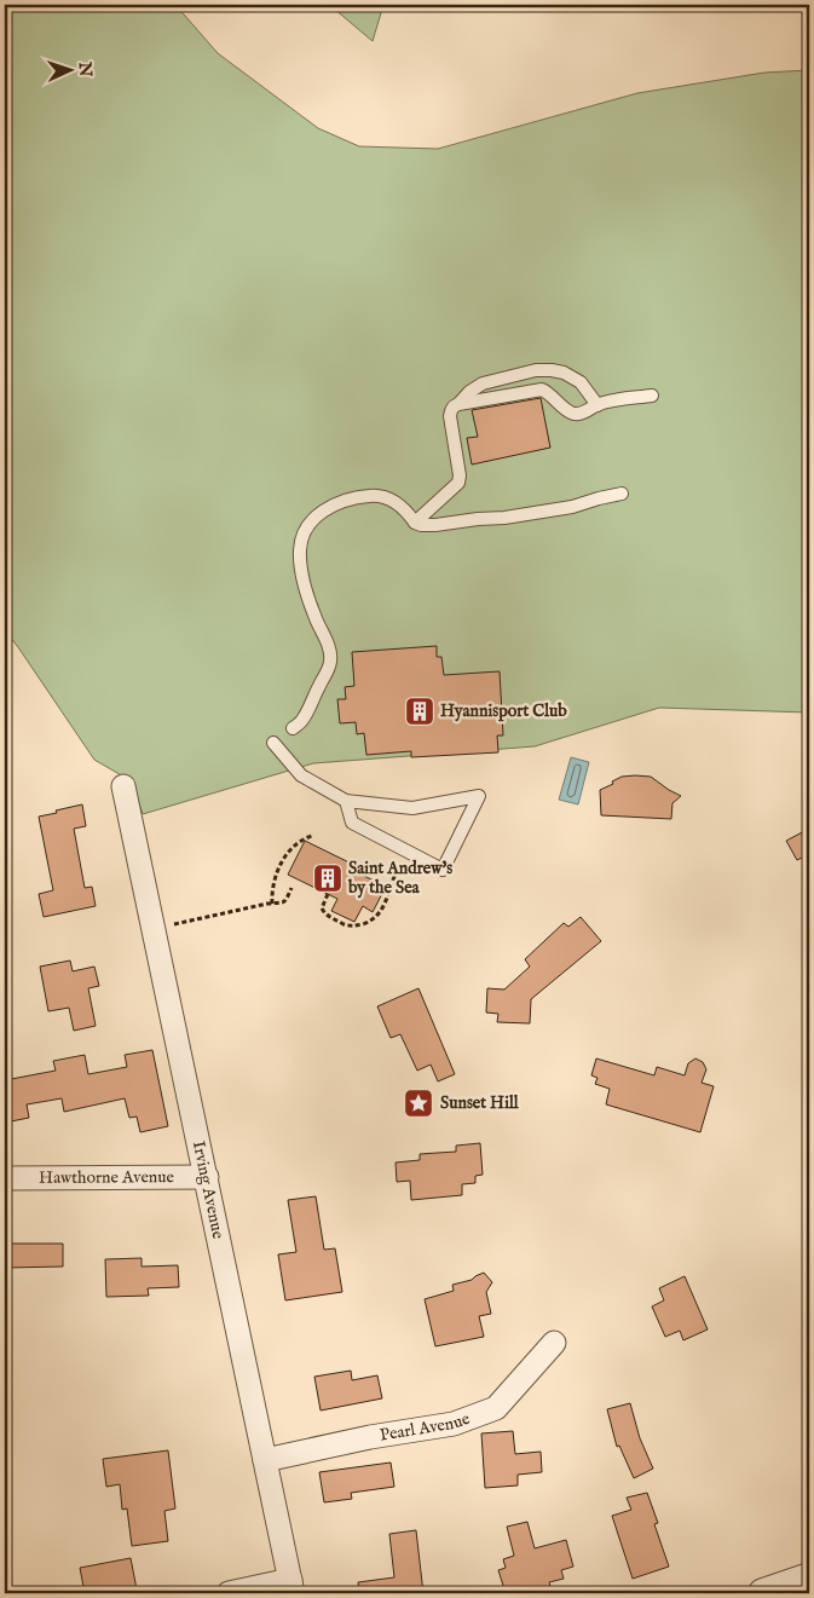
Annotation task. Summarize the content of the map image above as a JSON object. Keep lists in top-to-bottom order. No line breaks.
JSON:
{"streets":{"street":["Hawthorne Avenue","Irving Avenue","Pearl Avenue"]},"crossings":[["Hawthorne Avenue","Irving Avenue"],["Irving Avenue","Pearl Avenue"]],"places":{"building":["Hyannisport Club","Saint Andrew's by the Sea"],"place":["Sunset Hill"]},"north":"right"}
